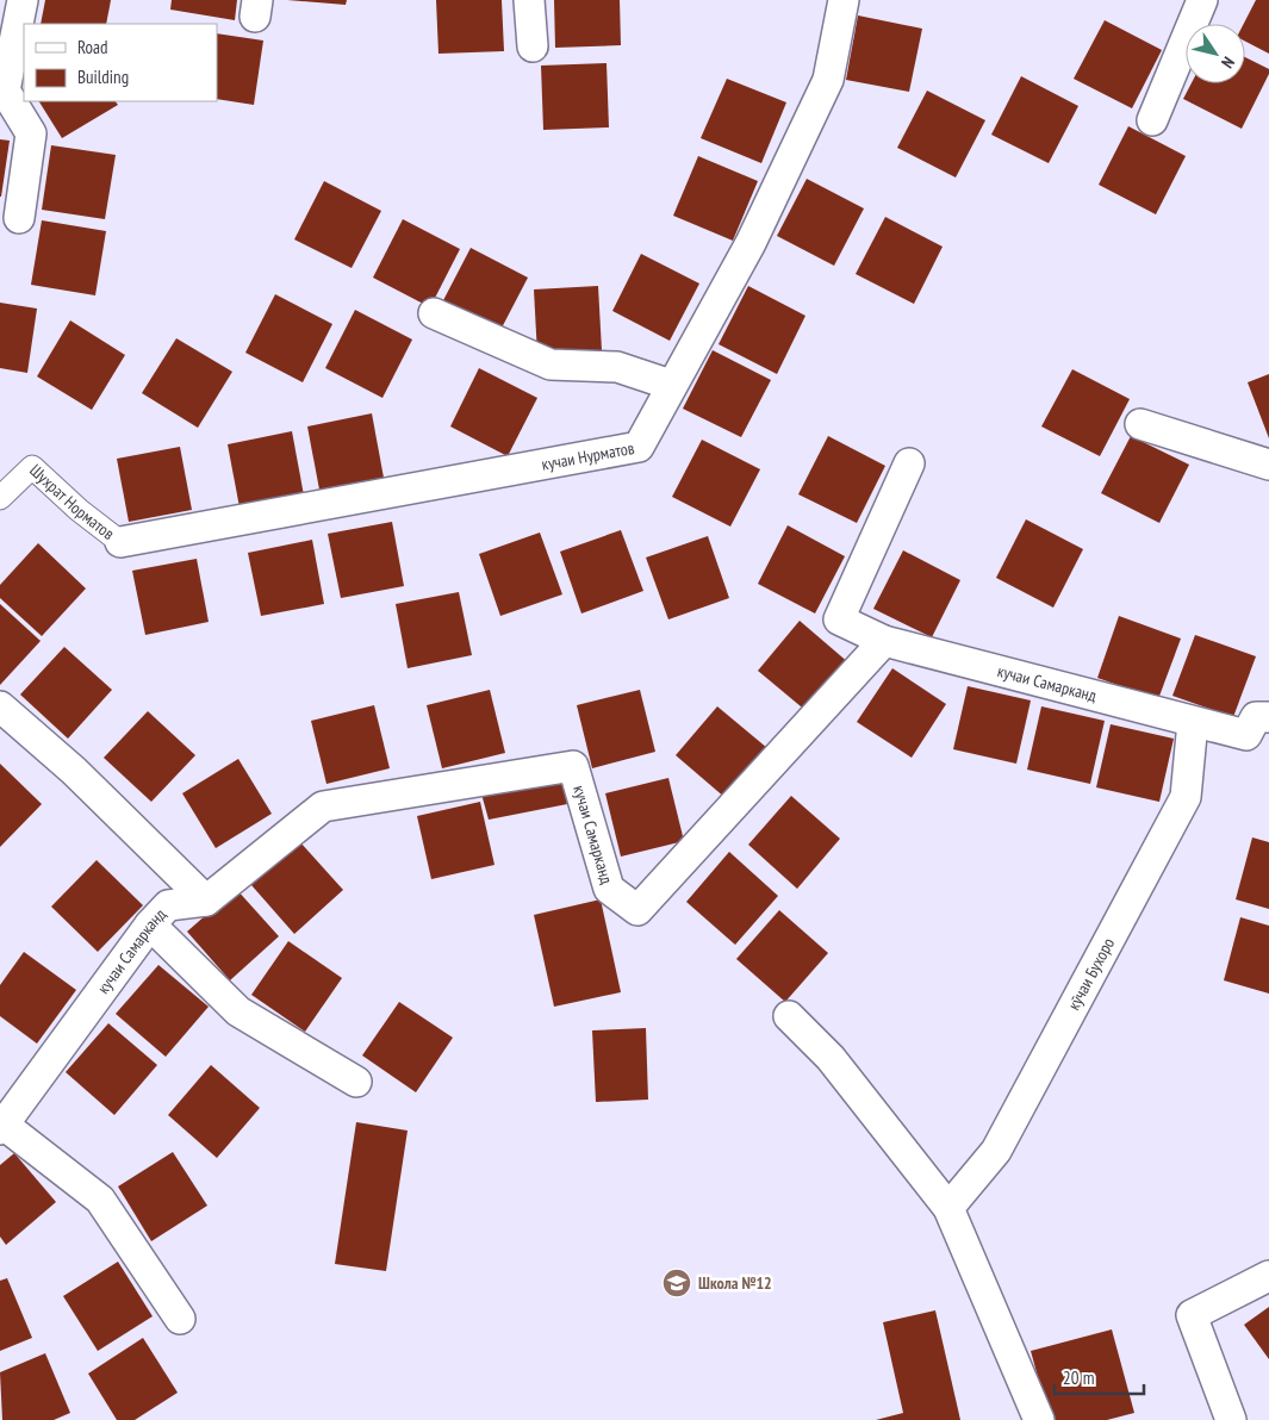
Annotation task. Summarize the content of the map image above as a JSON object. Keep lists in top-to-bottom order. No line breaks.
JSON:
{"streets":{"street":["кучаи Нурматов","Шухрат Норматов","кучаи Самарканд","кӯчаи Бухоро"]},"crossings":[["кучаи Нурматов","Шухрат Норматов"],["кучаи Самарканд","кӯчаи Бухоро"]],"places":{"school or university":["Школа №12"]},"legend":["Road","Building"],"scale_bar":"20 m","north":"bottom right"}
